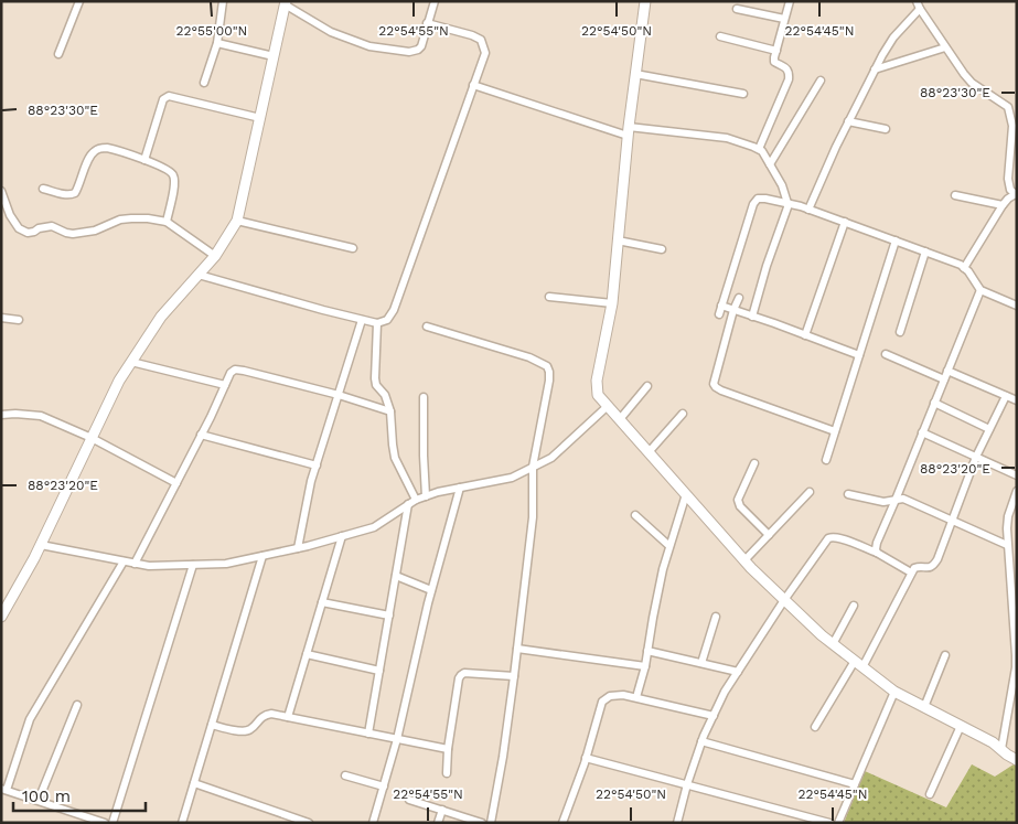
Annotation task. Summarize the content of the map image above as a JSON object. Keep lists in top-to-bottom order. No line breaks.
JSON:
{"scale_bar":"100 m","coordinates":["22°55'00\"N","22°54'55\"N","22°54'50\"N","22°54'45\"N","88°23'30\"E","88°23'20\"E"]}
